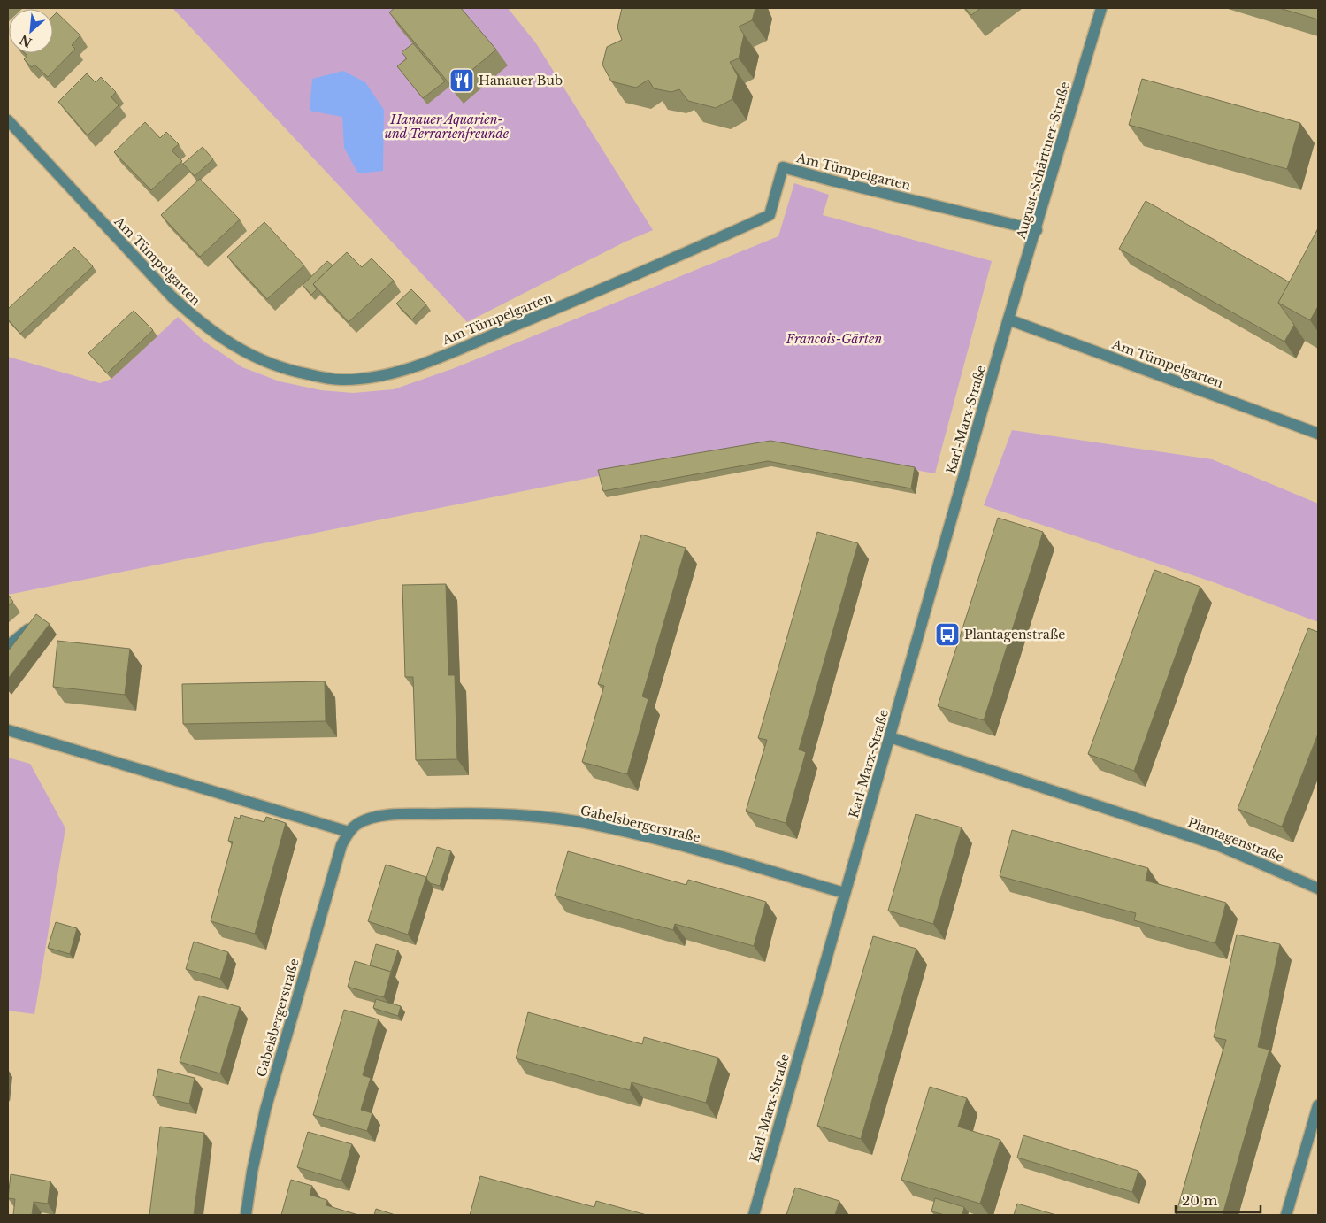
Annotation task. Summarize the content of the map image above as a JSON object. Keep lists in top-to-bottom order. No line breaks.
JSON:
{"streets":{"street":["August-Schärttner-Straße","Am Tümpelgarten","Karl-Marx-Straße","Gabelsbergerstraße","Plantagenstraße"]},"crossings":[["August-Schärttner-Straße","Am Tümpelgarten"],["August-Schärttner-Straße","Karl-Marx-Straße"],["Am Tümpelgarten","Karl-Marx-Straße"],["Karl-Marx-Straße","Gabelsbergerstraße"],["Karl-Marx-Straße","Plantagenstraße"]],"parks":["Hanauer Aquarien- und Terrarienfreunde","Francois-Gärten"],"places":{"restaurant":["Hanauer Bub"],"bus stop":["Plantagenstraße"]},"scale_bar":"20 m","north":"bottom left"}
